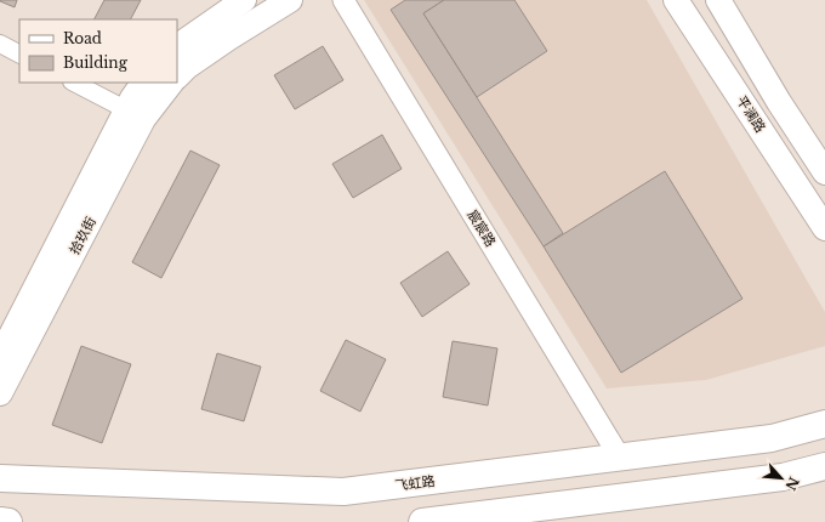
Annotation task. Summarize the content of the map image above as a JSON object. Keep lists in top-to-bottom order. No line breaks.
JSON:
{"streets":{"main road":["平澜路","拾玖街","飞虹路"],"street":["宸宸路"]},"crossings":[["宸宸路","飞虹路"]],"legend":["Road","Building"],"north":"bottom right"}
